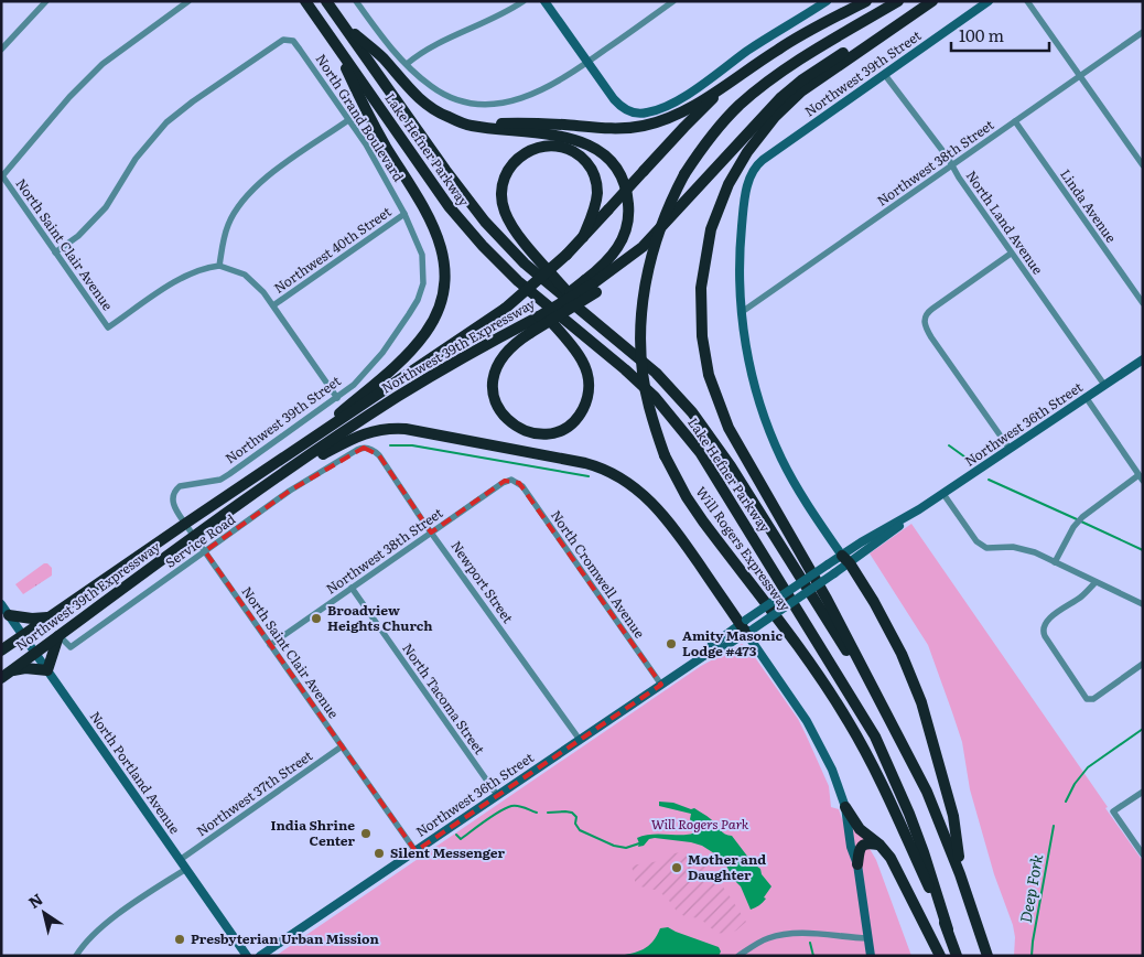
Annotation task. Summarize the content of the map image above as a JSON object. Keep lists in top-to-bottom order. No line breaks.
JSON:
{"streets":{"highway":["Lake Hefner Parkway","Northwest 39th Expressway","Will Rogers Expressway"],"main road":["Northwest 39th Street","Northwest 36th Street","North Portland Avenue"],"street":["North Grand Boulevard","Northwest 38th Street","Linda Avenue","North Land Avenue","North Saint Clair Avenue","Northwest 40th Street","Service Road","North Cromwell Avenue","Newport Street","North Tacoma Street","Northwest 37th Street"]},"crossings":[["Northwest 39th Street","North Grand Boulevard"],["Northwest 39th Street","Northwest 38th Street"],["Northwest 39th Street","North Land Avenue"],["Northwest 39th Street","North Saint Clair Avenue"],["North Grand Boulevard","North Saint Clair Avenue"],["North Grand Boulevard","Northwest 40th Street"],["Lake Hefner Parkway","Will Rogers Expressway"],["Northwest 38th Street","Linda Avenue"],["Northwest 38th Street","North Land Avenue"],["Northwest 38th Street","North Saint Clair Avenue"],["Northwest 38th Street","North Cromwell Avenue"],["Northwest 38th Street","Newport Street"],["Northwest 38th Street","North Tacoma Street"],["North Land Avenue","Northwest 36th Street"],["North Saint Clair Avenue","Northwest 39th Expressway"],["North Saint Clair Avenue","Northwest 36th Street"],["North Saint Clair Avenue","Service Road"],["North Saint Clair Avenue","Northwest 37th Street"],["Northwest 39th Expressway","Service Road"],["Northwest 39th Expressway","North Portland Avenue"],["Northwest 36th Street","North Cromwell Avenue"],["Northwest 36th Street","Newport Street"],["Northwest 36th Street","North Tacoma Street"],["Service Road","Newport Street"],["North Portland Avenue","Northwest 37th Street"]],"water":["Deep Fork"],"parks":["Will Rogers Park"],"places":["Broadview Heights Church","Amity Masonic Lodge #473","India Shrine Center","Silent Messenger","Mother and Daughter","Presbyterian Urban Mission"],"scale_bar":"100 m","north":"top left"}
